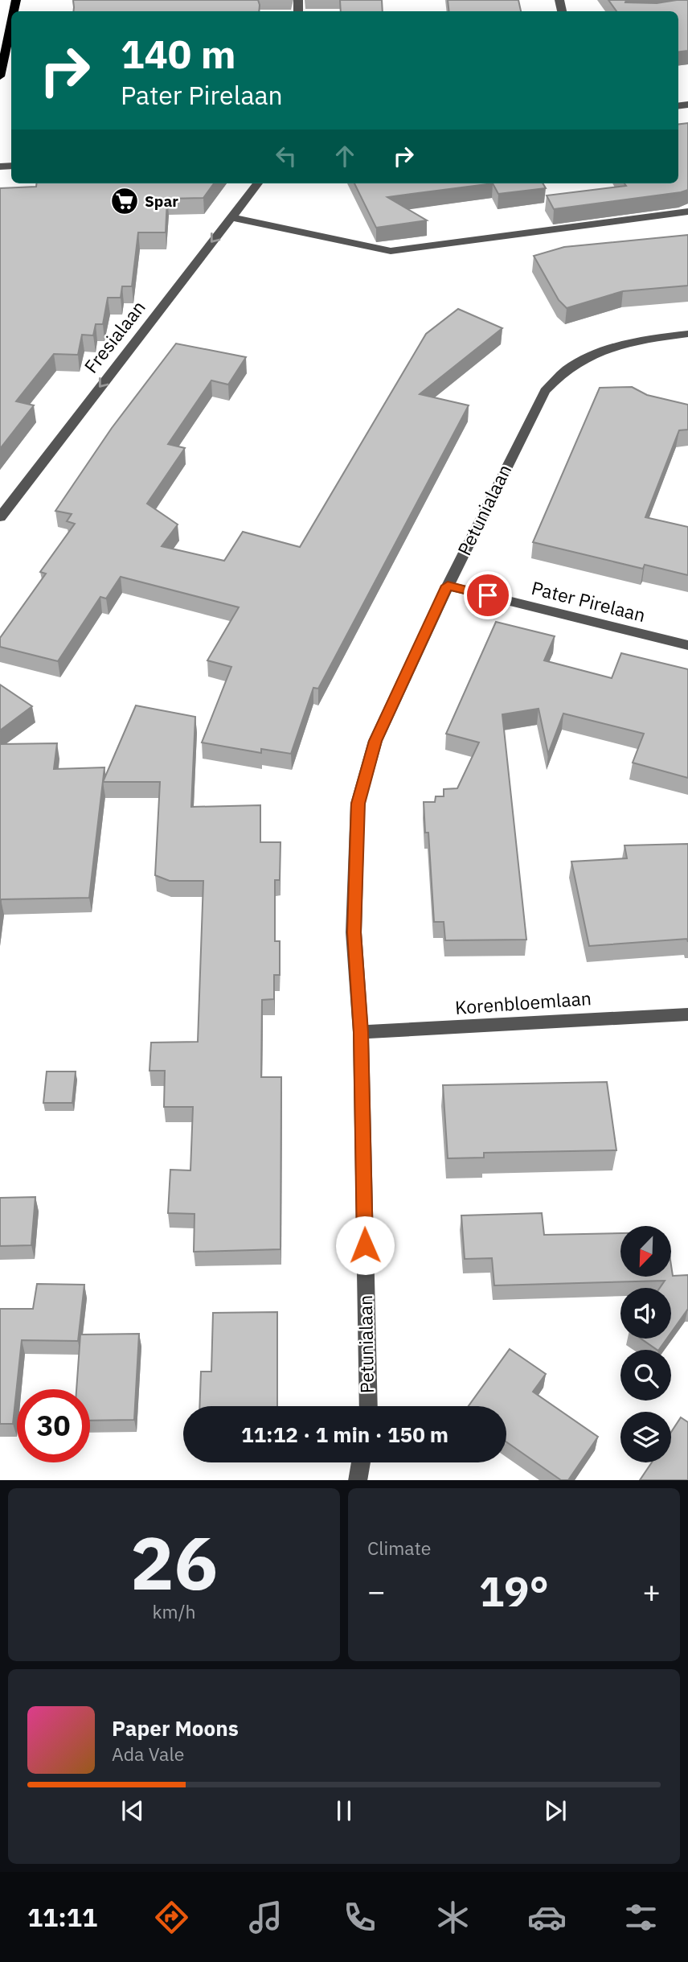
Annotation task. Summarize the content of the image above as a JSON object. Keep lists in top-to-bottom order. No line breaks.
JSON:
{"streets":{"street":["Fresialaan","Petunialaan","Pater Pirelaan","Korenbloemlaan"]},"crossings":[["Petunialaan","Pater Pirelaan"],["Petunialaan","Korenbloemlaan"]],"one_way":["Fresialaan"],"places":{"supermarket":["Spar"]},"north":"bottom left","page":{"turn":["140 m","Pater Pirelaan"],"limit":"30","trip":"11:12 · 1 min · 150 m","tile":[["26","km/h"],"Climate"],"heat":["−","19°","+"],"song":["Paper Moons","Ada Vale"],"tabs":"11:11"}}
